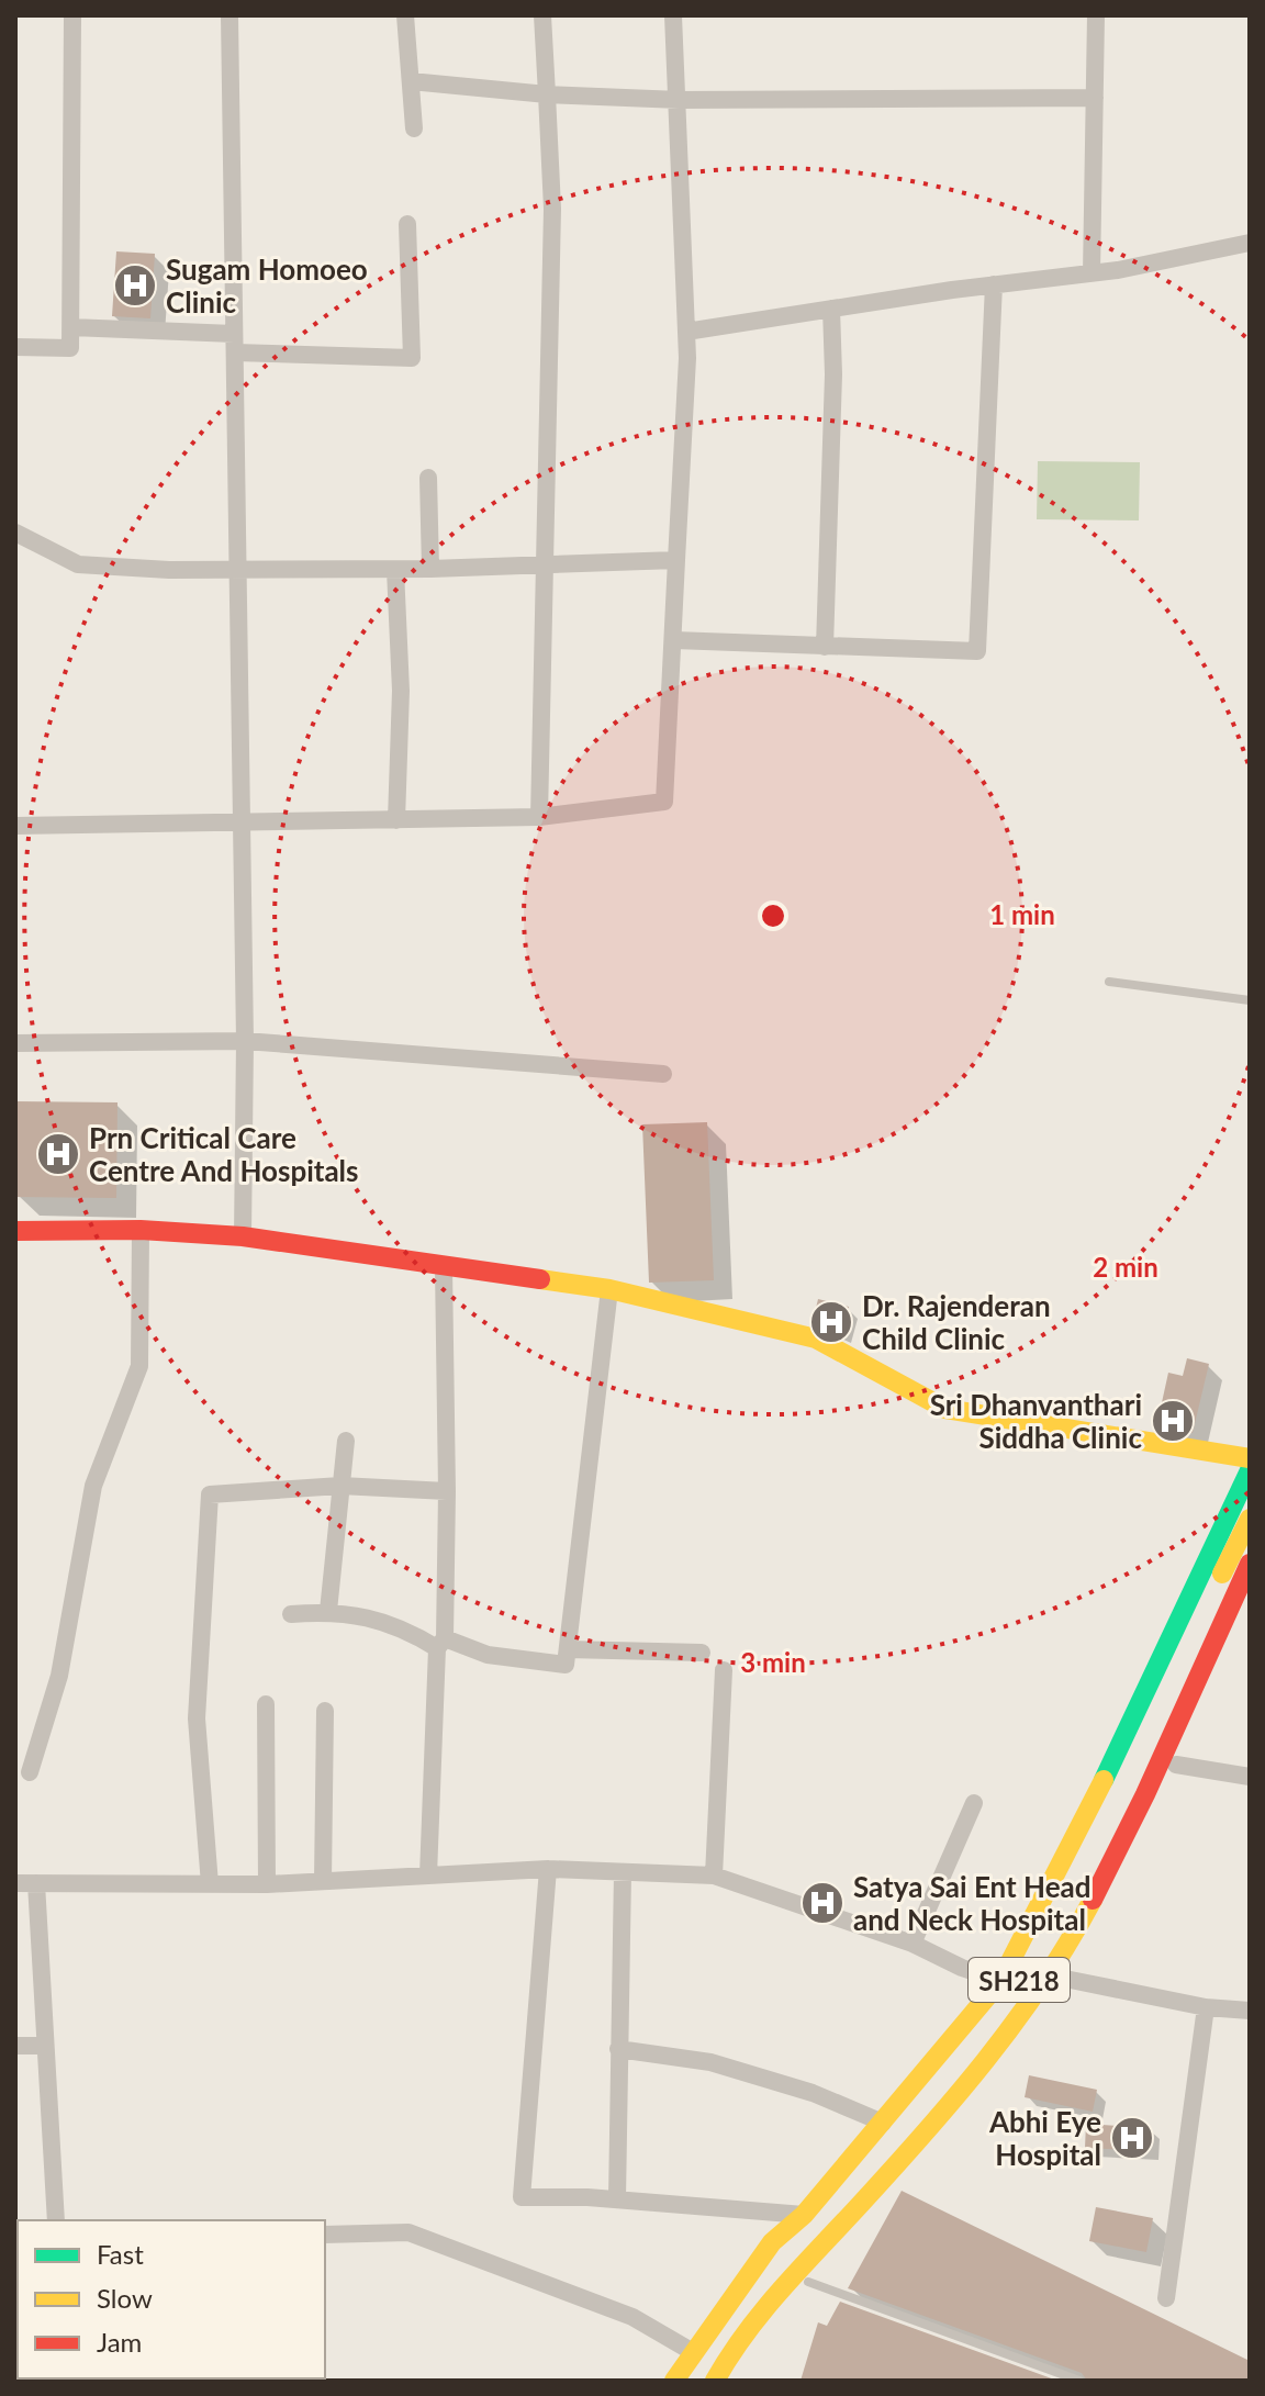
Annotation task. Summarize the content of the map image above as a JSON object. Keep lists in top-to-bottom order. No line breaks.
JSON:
{"streets":{"main road":["SH218"]},"places":{"hospital":["Sugam Homoeo Clinic","Prn Critical Care Centre And Hospitals","Dr. Rajenderan Child Clinic","Sri Dhanvanthari Siddha Clinic","Satya Sai Ent Head and Neck Hospital","Abhi Eye Hospital"]},"legend":["Fast","Slow","Jam"],"rings":["1 min","2 min","3 min"]}
